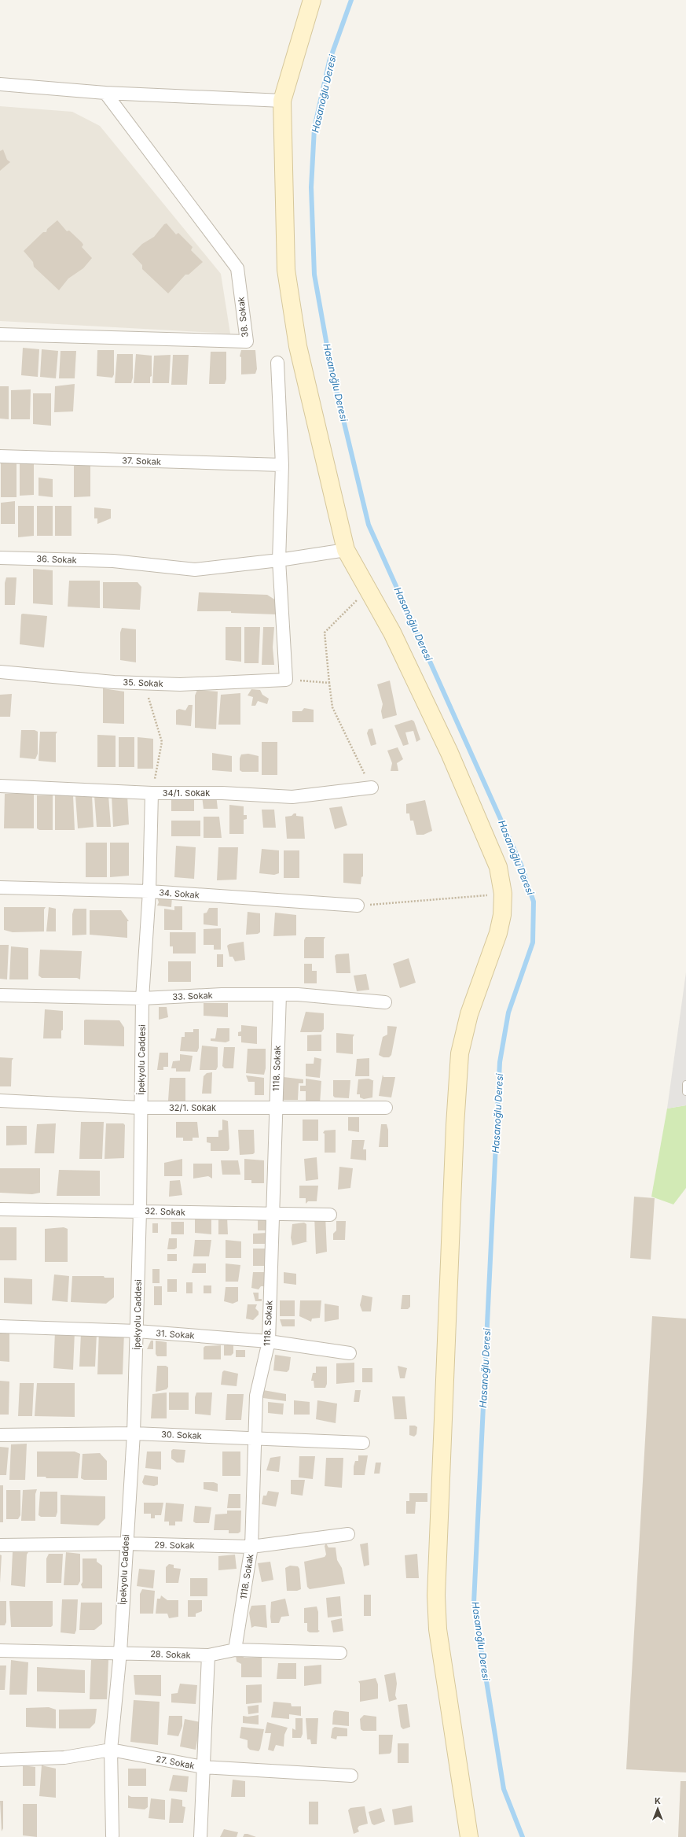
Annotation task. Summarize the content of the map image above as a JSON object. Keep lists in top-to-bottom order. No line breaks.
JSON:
{"streets":{"street":["38. Sokak","37. Sokak","36. Sokak","35. Sokak","34/1. Sokak","34. Sokak","33. Sokak","İpekyolu Caddesi","1118. Sokak","32/1. Sokak","32. Sokak","31. Sokak","30. Sokak","29. Sokak","28. Sokak","27. Sokak"]},"crossings":[["34/1. Sokak","İpekyolu Caddesi"],["34. Sokak","İpekyolu Caddesi"],["33. Sokak","İpekyolu Caddesi"],["33. Sokak","1118. Sokak"],["İpekyolu Caddesi","32/1. Sokak"],["İpekyolu Caddesi","32. Sokak"],["İpekyolu Caddesi","31. Sokak"],["İpekyolu Caddesi","30. Sokak"],["İpekyolu Caddesi","29. Sokak"],["İpekyolu Caddesi","28. Sokak"],["İpekyolu Caddesi","27. Sokak"],["1118. Sokak","32/1. Sokak"],["1118. Sokak","32. Sokak"],["1118. Sokak","31. Sokak"],["1118. Sokak","30. Sokak"],["1118. Sokak","29. Sokak"],["1118. Sokak","28. Sokak"]],"water":["Hasanoğlu Deresi"],"north":"top"}
